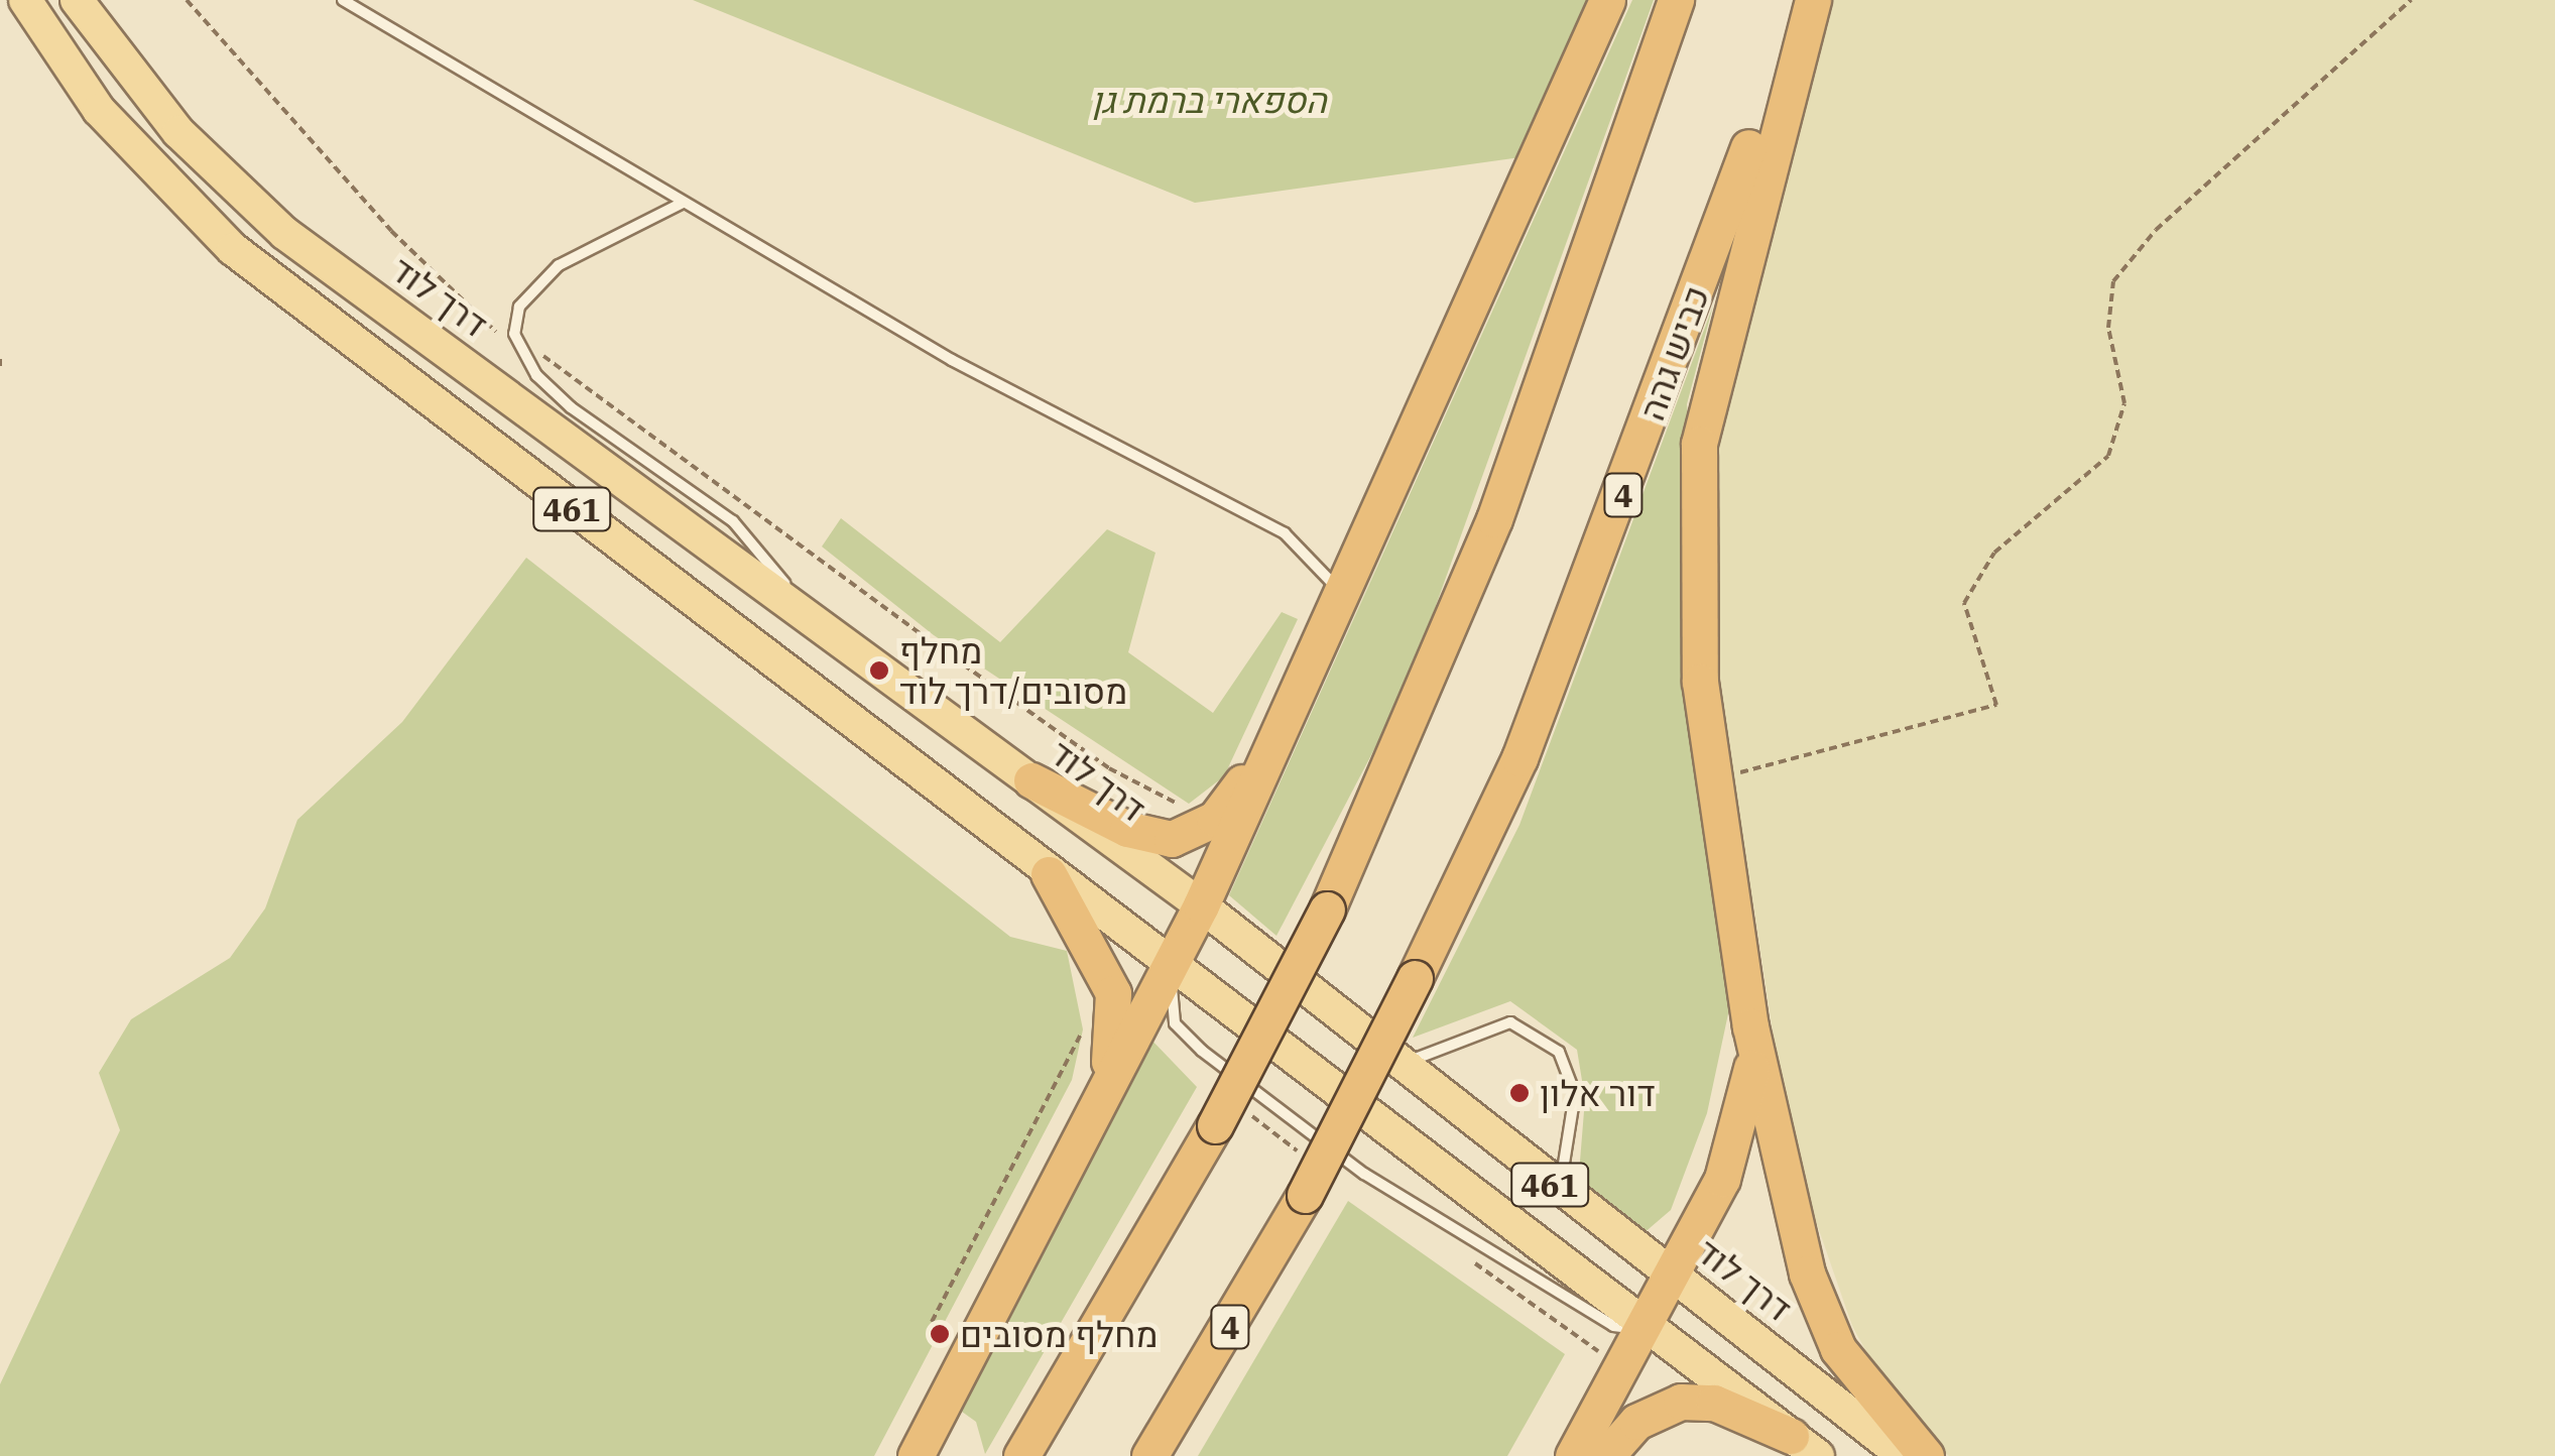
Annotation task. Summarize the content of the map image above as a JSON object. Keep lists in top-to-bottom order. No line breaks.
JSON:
{"streets":{"highway":["כביש גהה","4"],"main road":["דרך לוד","461"]},"parks":["הספארי ברמת גן"],"places":["מחלף מסובים/דרך לוד","דור אלון","מחלף מסובים"]}
